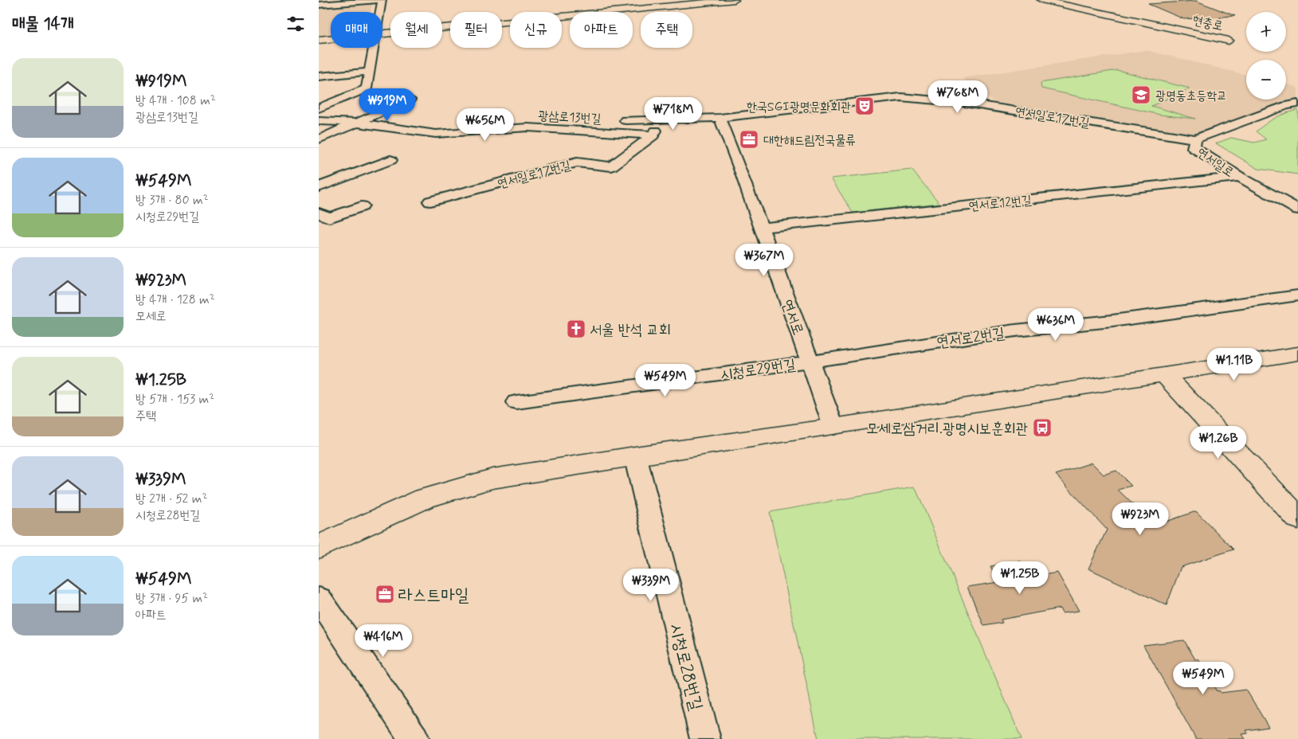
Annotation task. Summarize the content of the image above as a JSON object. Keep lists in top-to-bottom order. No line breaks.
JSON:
{"streets":{"street":["현충로","광삼로13번길","연서일로17번길","연서일로","연서로12번길","연서로","연서로2번길","시청로29번길","시청로28번길"]},"crossings":[["광삼로13번길","연서일로17번길"],["연서일로17번길","연서일로"],["연서일로17번길","연서로"],["연서일로","연서로12번길"],["연서로12번길","연서로"],["연서로","연서로2번길"],["연서로","시청로29번길"],["연서로2번길","시청로29번길"]],"places":{"school or university":["광명동초등학교"],"theatre":["한국SGI광명문화회관"],"office":["대한해드림전국물류","라스트마일"],"church":["서울 반석 교회"],"bus stop":["모세로삼거리.광명시보훈회관"]},"page":{"heading":"매물 14개","map_buttons":["+","−"],"chip":["매매","월세","필터","신규","아파트","주택"],"list":[{"name":"₩919M","note":"방 4개 · 108 m² · 광삼로13번길"},{"name":"₩549M","note":"방 3개 · 80 m² · 시청로29번길"},{"name":"₩923M","note":"방 4개 · 128 m² · 모세로"},{"name":"₩1.25B","note":"방 5개 · 153 m² · 주택"},{"name":"₩339M","note":"방 2개 · 52 m² · 시청로28번길"},{"name":"₩549M","note":"방 3개 · 95 m² · 아파트"}],"price":["₩768M","₩919M","₩718M","₩656M","₩367M","₩636M","₩1.11B","₩549M","₩1.26B","₩923M","₩1.25B","₩339M","₩416M","₩549M"]}}
